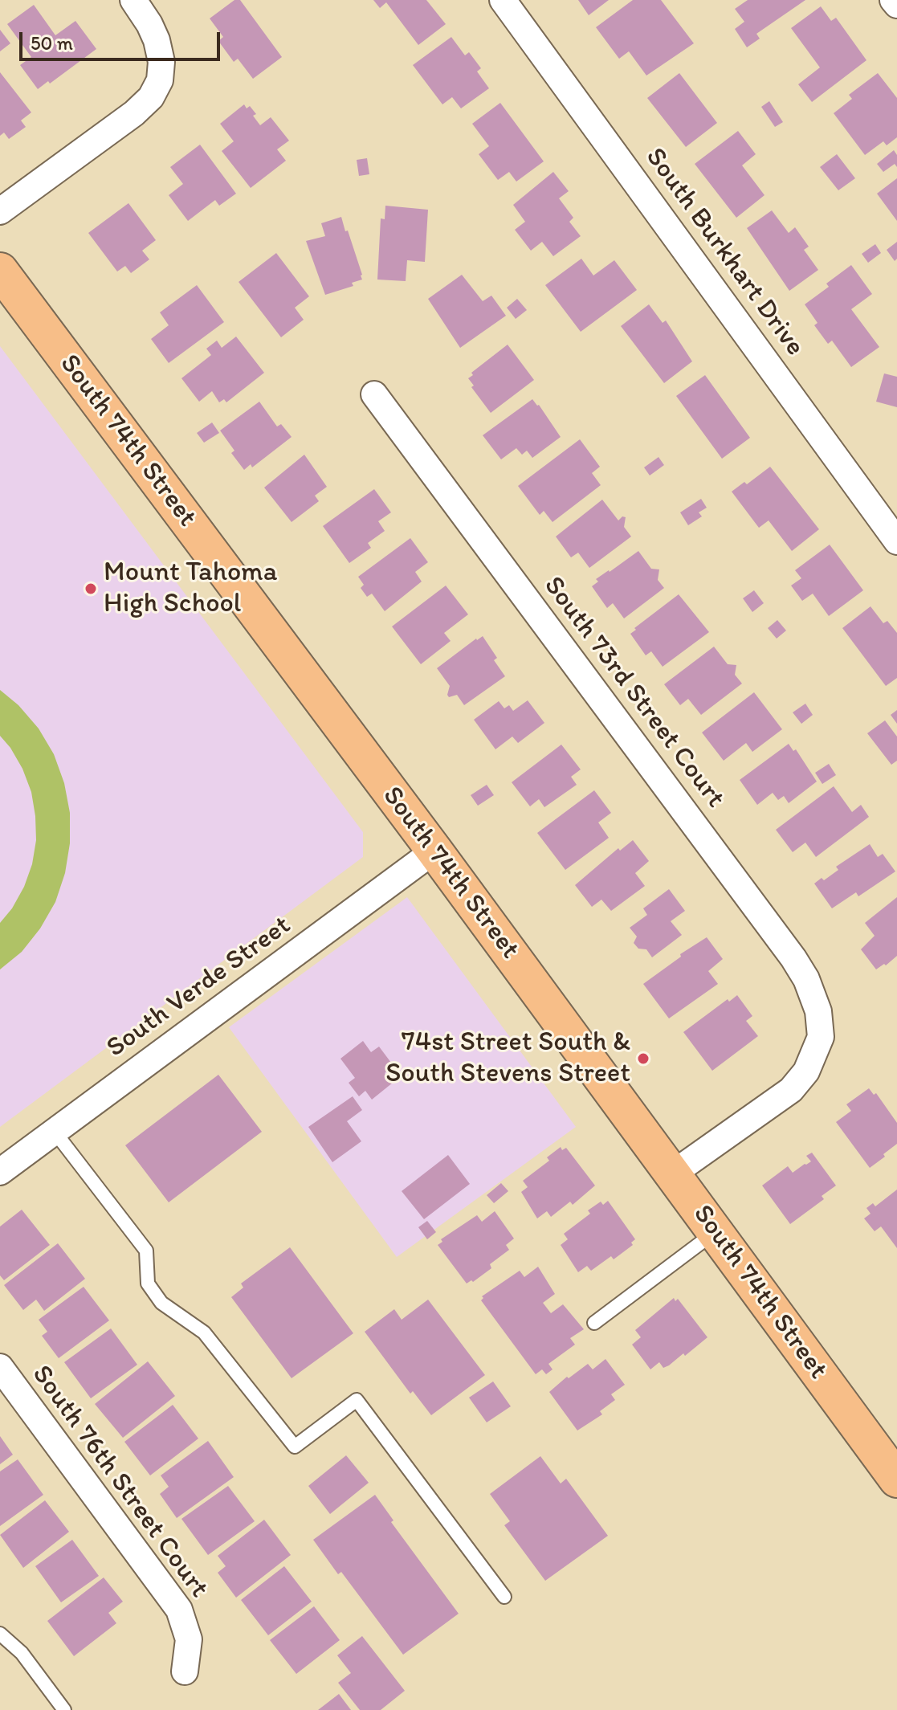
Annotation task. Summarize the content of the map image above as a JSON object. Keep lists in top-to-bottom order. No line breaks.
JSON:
{"streets":{"main road":["South 74th Street"],"street":["South Burkhart Drive","South 73rd Street Court","South Verde Street","South 76th Street Court"]},"crossings":[["South 74th Street","South 73rd Street Court"],["South 74th Street","South Verde Street"]],"places":["Mount Tahoma High School","74st Street South & South Stevens Street"],"scale_bar":"50 m"}
